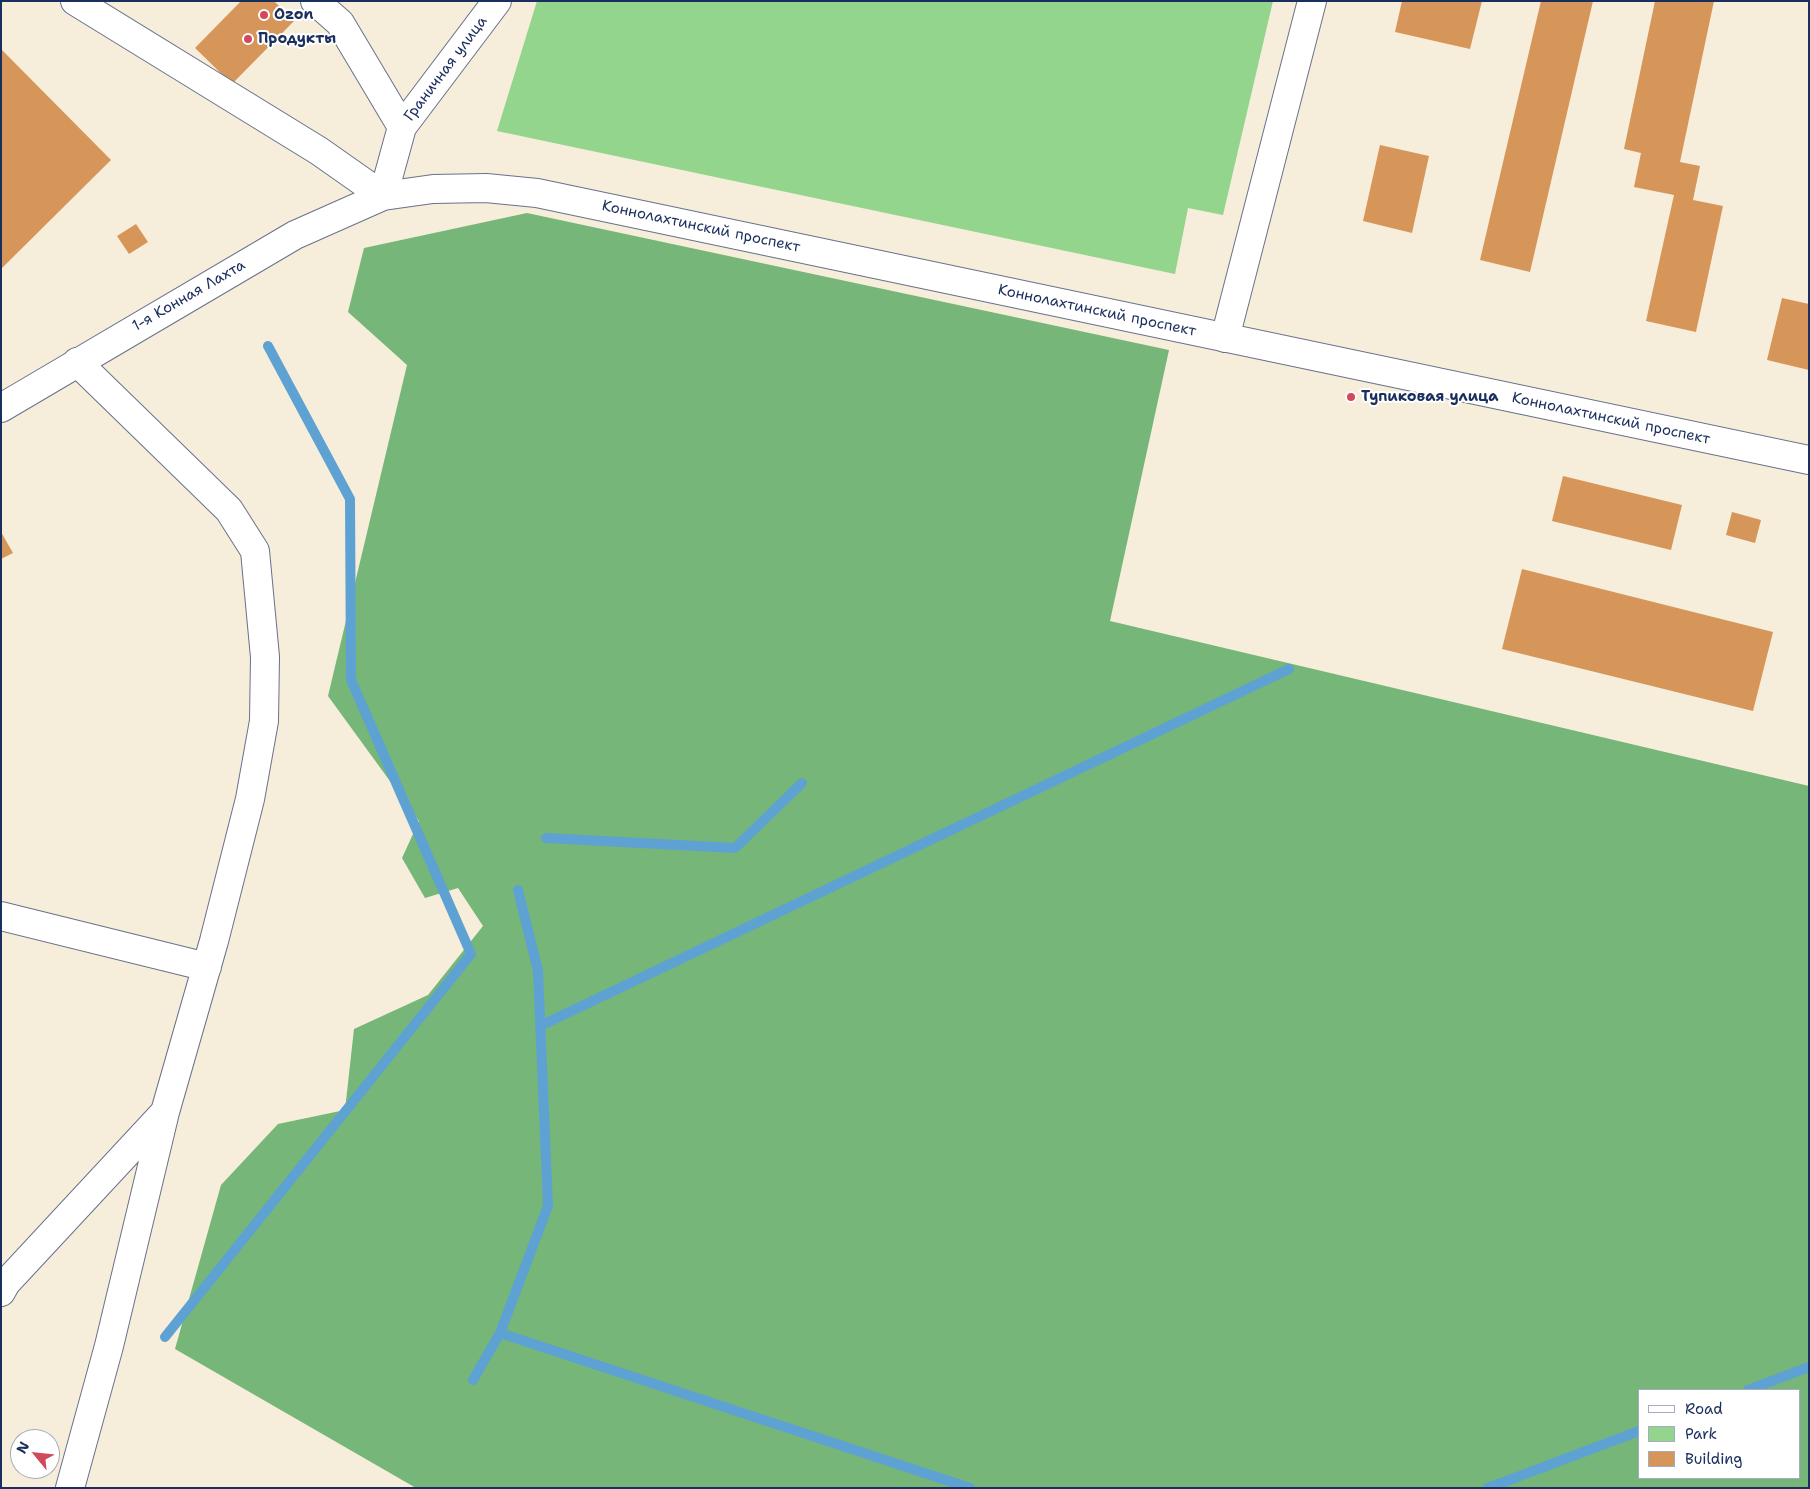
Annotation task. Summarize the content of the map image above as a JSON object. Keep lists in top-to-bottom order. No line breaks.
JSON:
{"streets":{"main road":["Граничная улица","Коннолахтинский проспект","1-я Конная Лахта"]},"crossings":[["Граничная улица","Коннолахтинский проспект"],["Граничная улица","1-я Конная Лахта"],["Коннолахтинский проспект","1-я Конная Лахта"]],"places":["Ozon","Продукты","Тупиковая улица"],"legend":["Road","Park","Building"],"north":"top left"}
